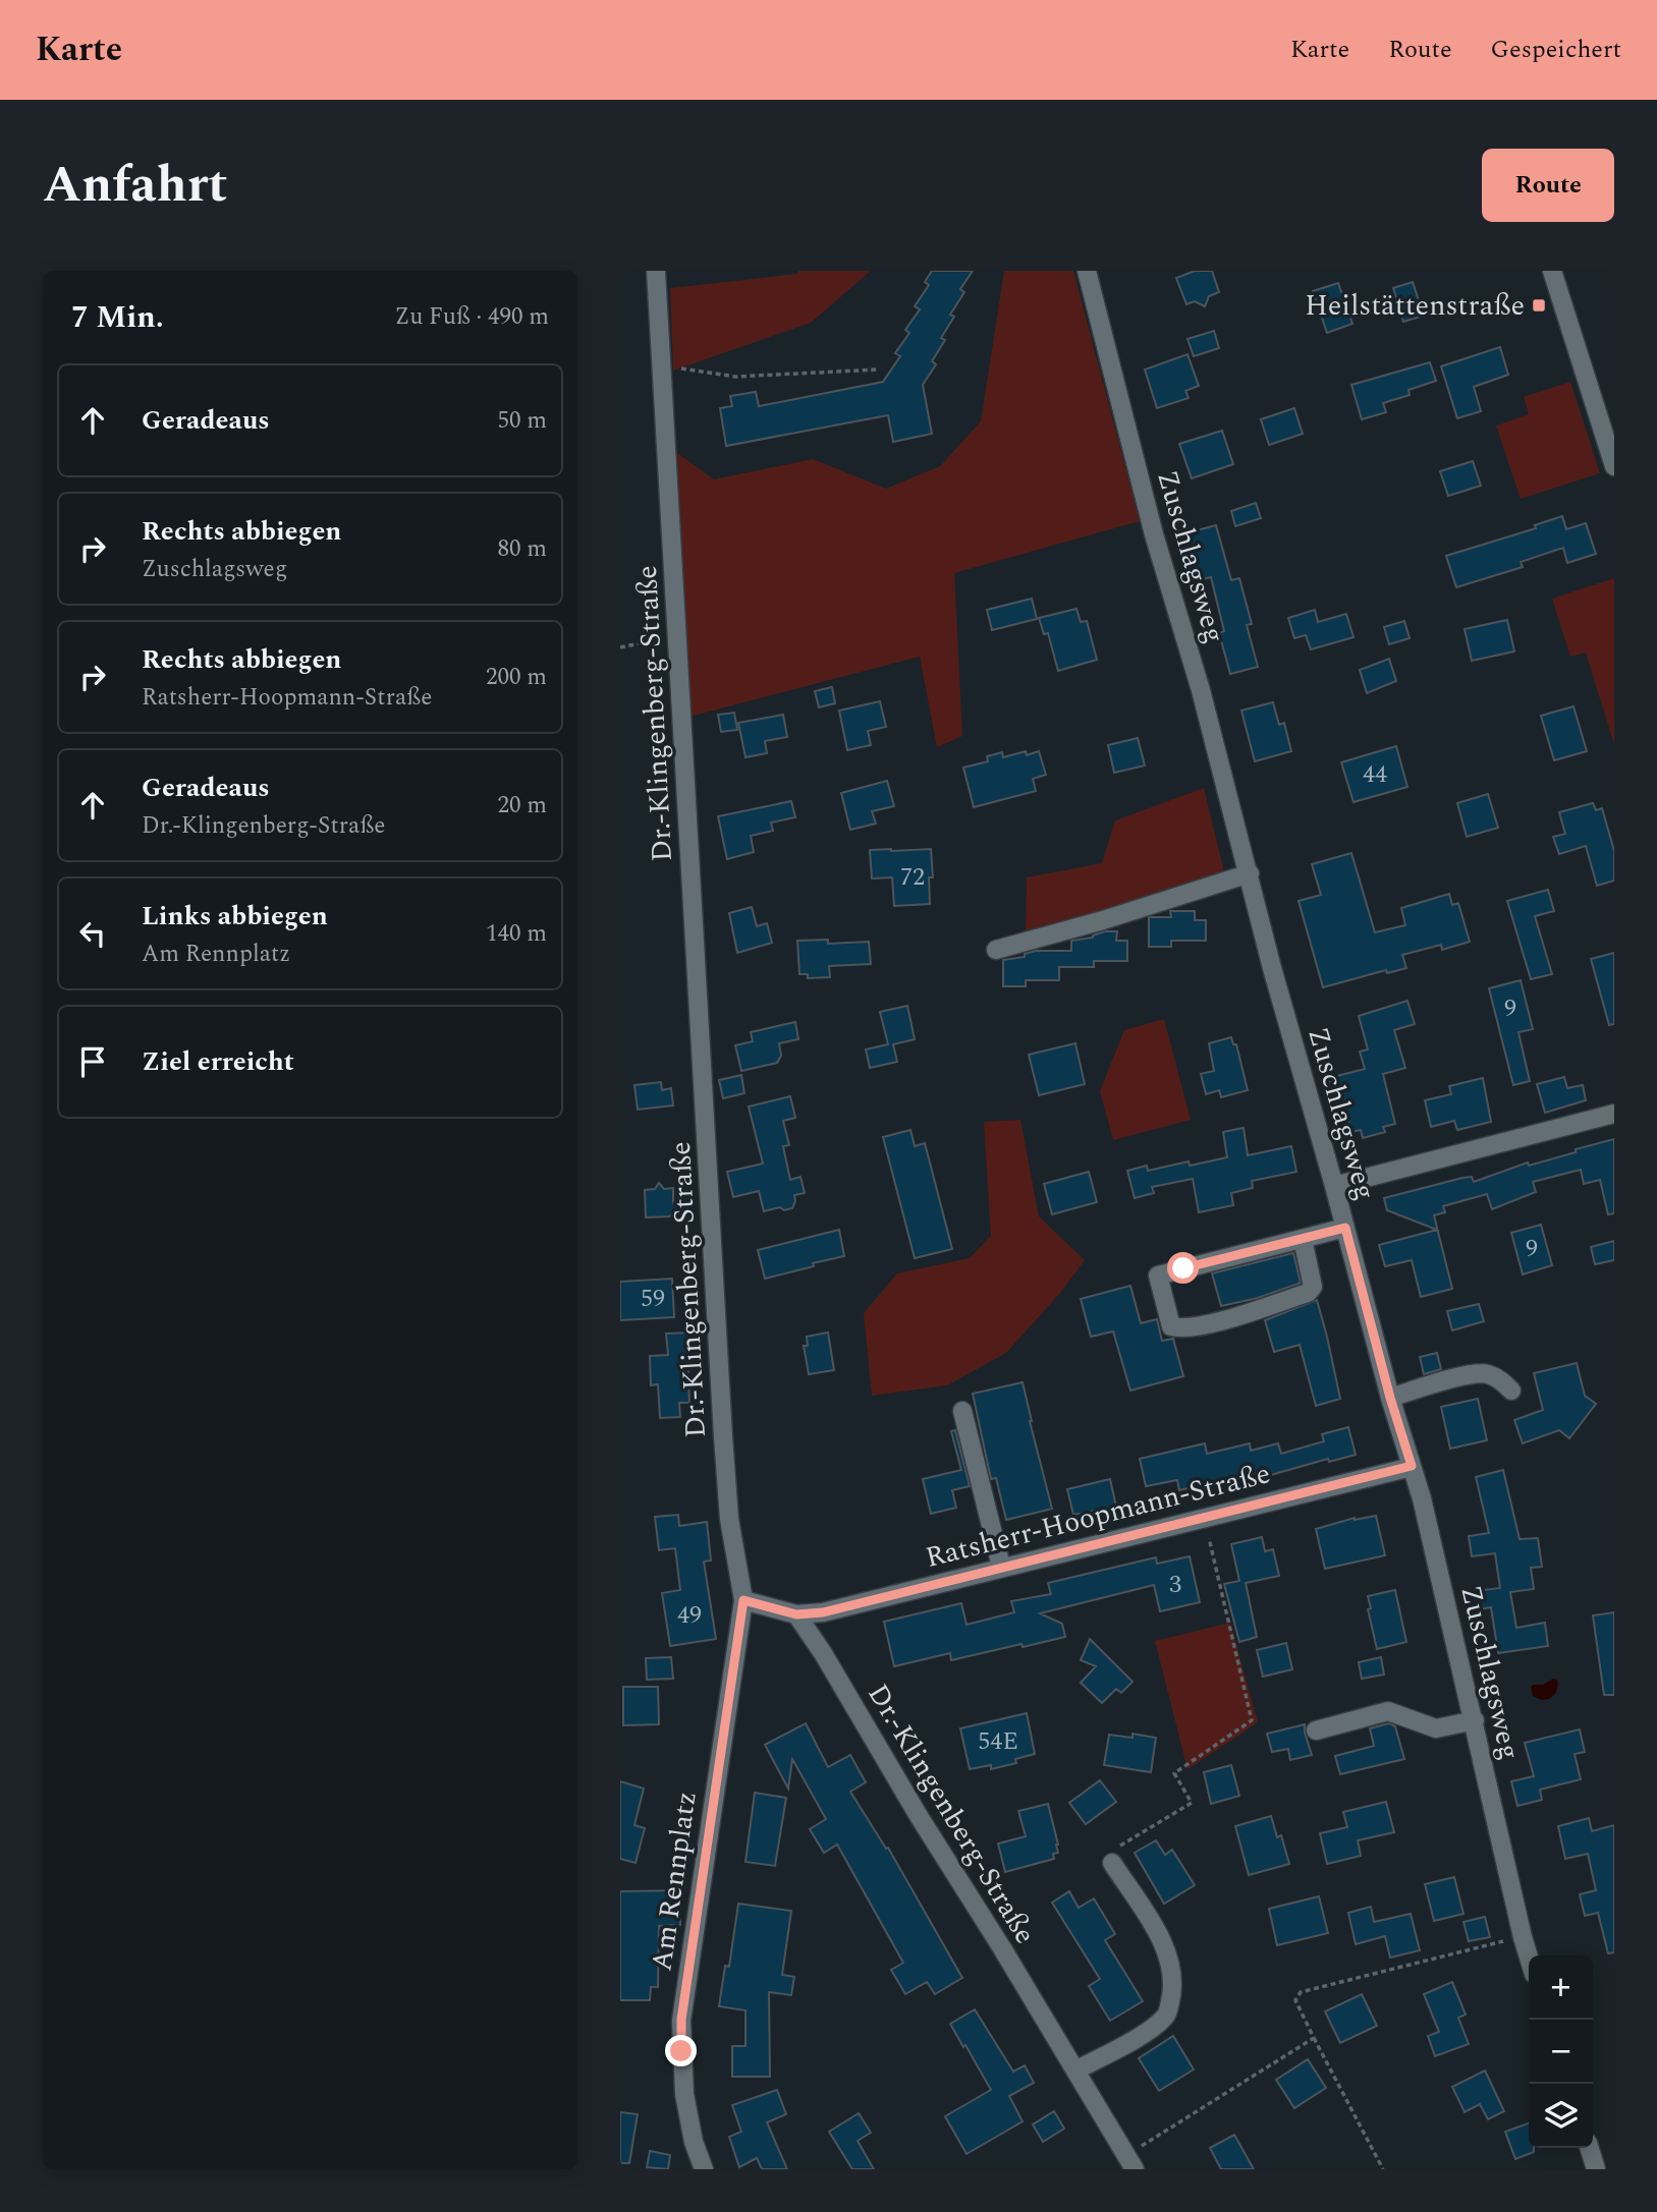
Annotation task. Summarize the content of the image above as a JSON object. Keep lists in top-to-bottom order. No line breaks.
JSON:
{"streets":{"street":["Zuschlagsweg","Dr.-Klingenberg-Straße","Ratsherr-Hoopmann-Straße","Am Rennplatz"]},"crossings":[["Zuschlagsweg","Ratsherr-Hoopmann-Straße"],["Dr.-Klingenberg-Straße","Ratsherr-Hoopmann-Straße"],["Dr.-Klingenberg-Straße","Am Rennplatz"]],"places":{"transit":["Heilstättenstraße"]},"house_numbers":["44","72","9","9","59","3","49","54E"],"page":{"header":"Karte","nav":["Karte","Route","Gespeichert"],"title":"Anfahrt","buttons":"Route","heading":["7 Min.","Zu Fuß · 490 m"],"list":[["Geradeaus","50 m"],["Rechts abbiegen","Zuschlagsweg","80 m"],["Rechts abbiegen","Ratsherr-Hoopmann-Straße","200 m"],["Geradeaus","Dr.-Klingenberg-Straße","20 m"],["Links abbiegen","Am Rennplatz","140 m"],"Ziel erreicht"],"map_buttons":["+","−"]}}
